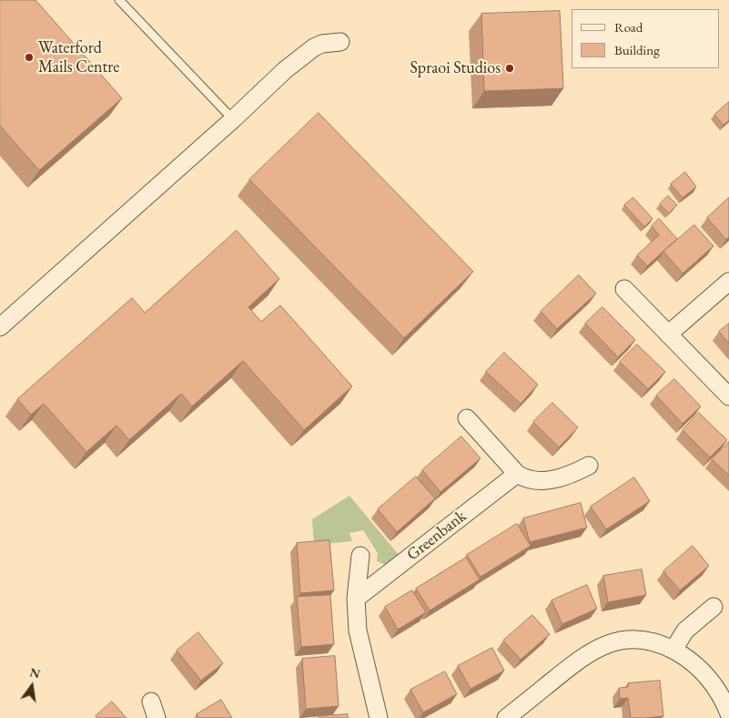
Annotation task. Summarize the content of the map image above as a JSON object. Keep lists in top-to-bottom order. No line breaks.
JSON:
{"streets":{"street":["Greenbank"]},"places":["Waterford Mails Centre","Spraoi Studios"],"legend":["Road","Building"],"north":"top"}
